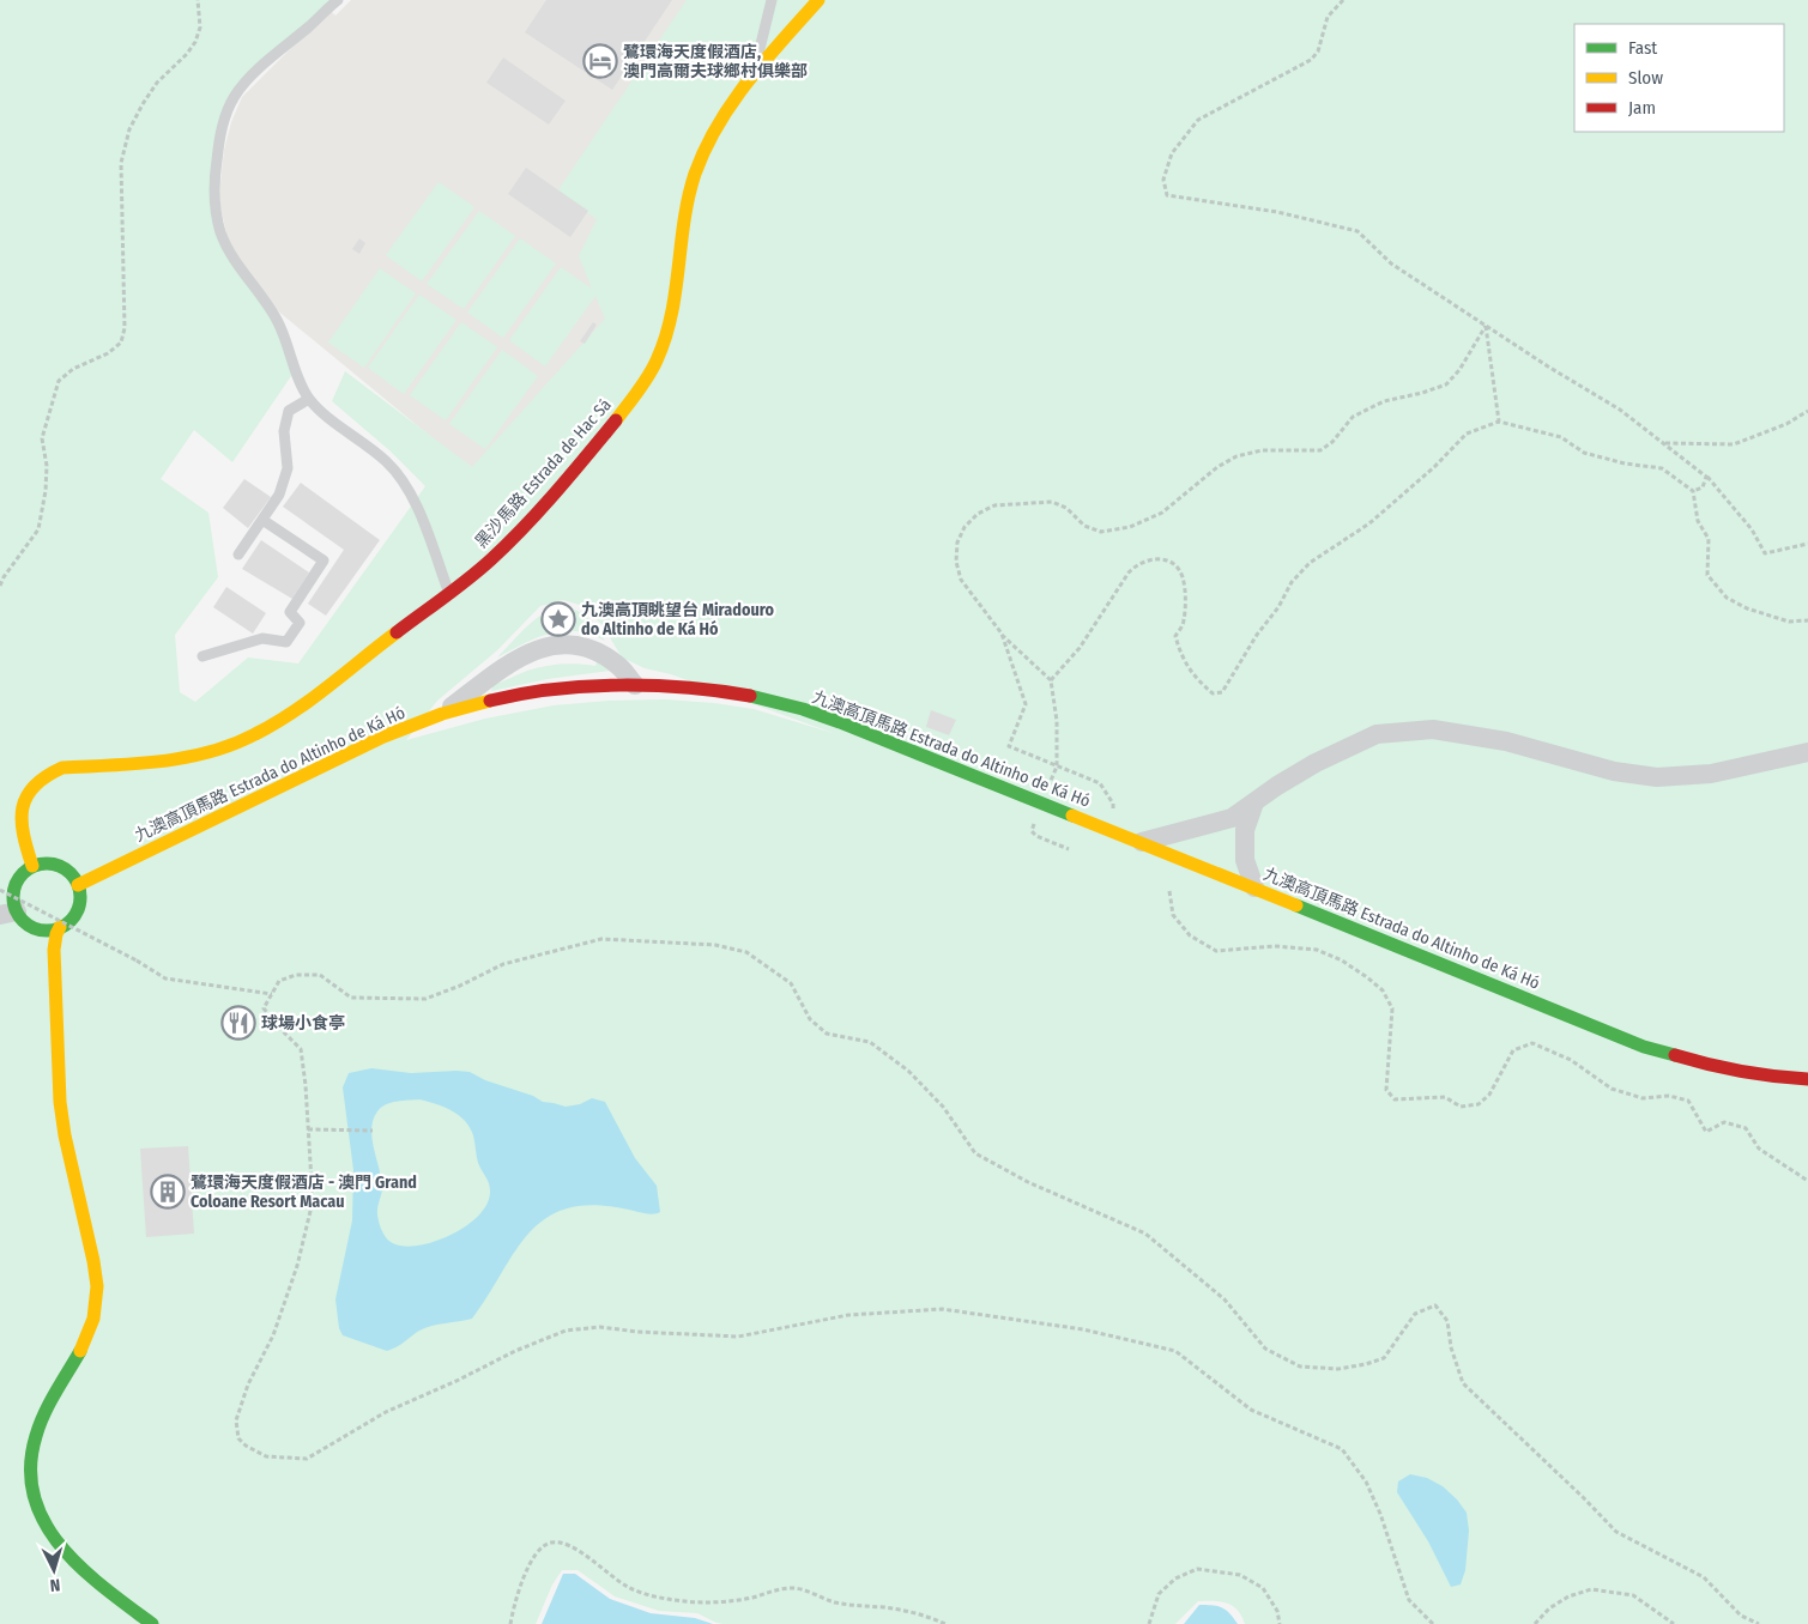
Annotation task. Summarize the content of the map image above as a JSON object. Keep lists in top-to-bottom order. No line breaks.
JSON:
{"streets":{"main road":["黑沙馬路 Estrada de Hac Sá","九澳高頂馬路 Estrada do Altinho de Ká Hó"]},"crossings":[["黑沙馬路 Estrada de Hac Sá","九澳高頂馬路 Estrada do Altinho de Ká Hó"]],"places":{"hotel":["鷺環海天度假酒店, 澳門高爾夫球鄉村俱樂部"],"place":["九澳高頂眺望台 Miradouro do Altinho de Ká Hó"],"restaurant":["球場小食亭"],"building":["鷺環海天度假酒店 - 澳門 Grand Coloane Resort Macau"]},"legend":["Fast","Slow","Jam"],"north":"bottom"}
